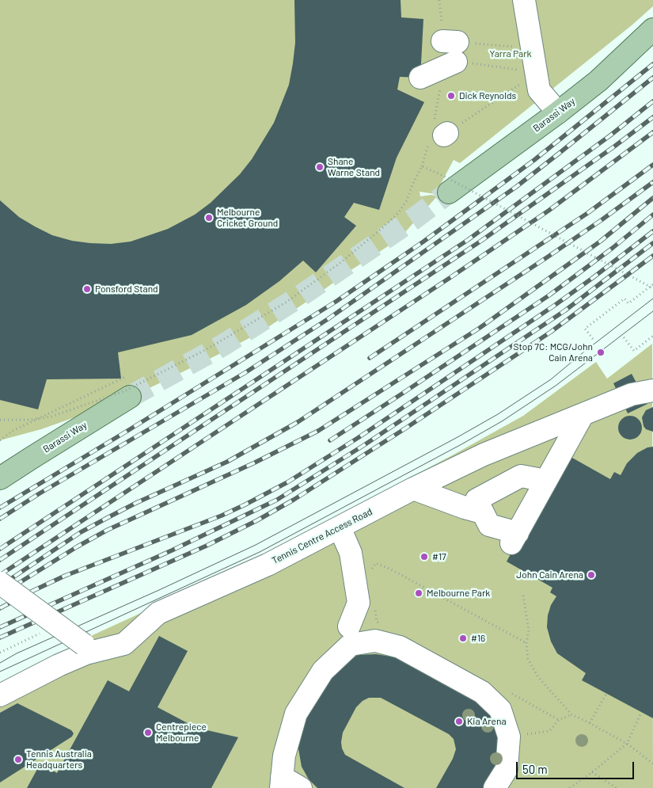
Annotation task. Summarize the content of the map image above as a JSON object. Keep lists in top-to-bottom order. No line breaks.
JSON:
{"streets":{"main road":["Barassi Way"],"street":["Tennis Centre Access Road"]},"parks":["Yarra Park"],"places":["Dick Reynolds","Shane Warne Stand","Melbourne Cricket Ground","Ponsford Stand","Stop 7C: MCG/John Cain Arena","#17","John Cain Arena","Melbourne Park","#16","Kia Arena","Centrepiece Melbourne","Tennis Australia Headquarters"],"scale_bar":"50 m"}
